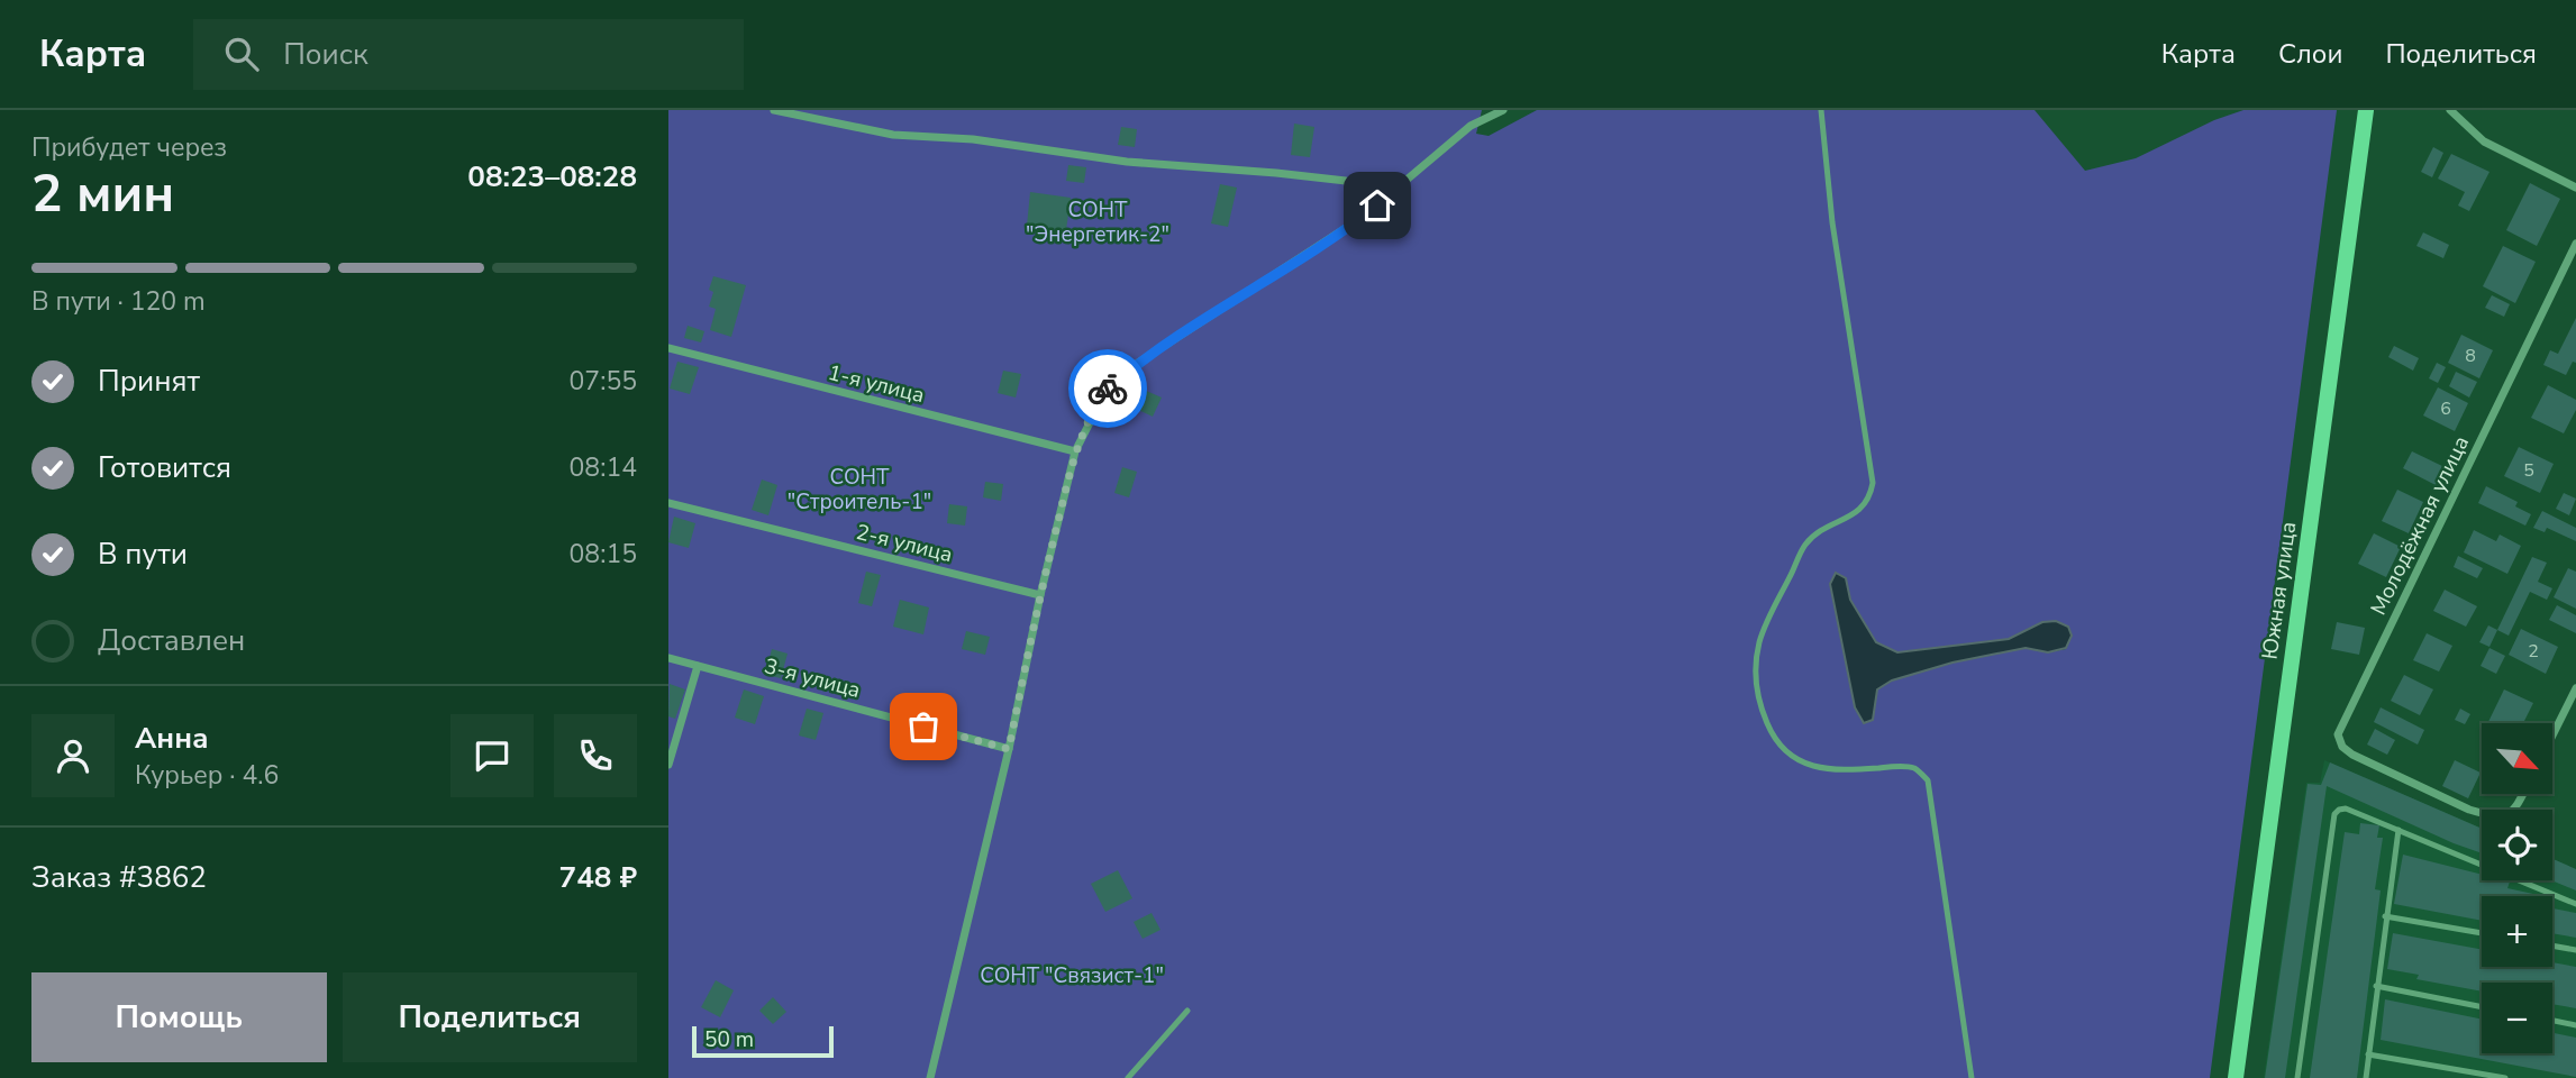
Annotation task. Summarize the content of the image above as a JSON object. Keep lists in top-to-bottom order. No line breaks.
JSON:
{"streets":{"main road":["Южная улица"],"street":["1-я улица","Молодёжная улица","2-я улица","3-я улица"]},"parks":["СОНТ \"Энергетик-2\"","СОНТ \"Строитель-1\"","СОНТ \"Связист-1\""],"house_numbers":["8","6","5","2"],"scale_bar":"50 m","north":"bottom right","page":{"header":"Карта","search":"Поиск","nav":["Карта","Слои","Поделиться"],"heading":["2 мин","Прибудет через","08:23–08:28"],"panel":["Анна","Курьер · 4.6","Заказ #3862","748 ₽"],"bar":"В пути · 120 m","list":[["Принят","07:55"],["Готовится","08:14"],["В пути","08:15"],"Доставлен"],"map_buttons":["+","−"],"buttons":["Помощь","Поделиться"],"scale":"50 m"}}
